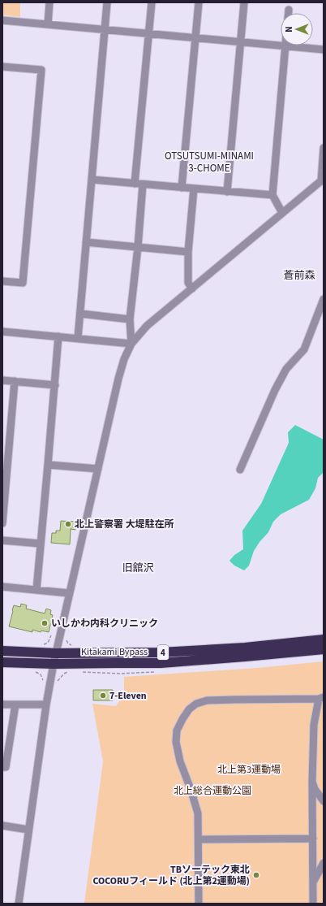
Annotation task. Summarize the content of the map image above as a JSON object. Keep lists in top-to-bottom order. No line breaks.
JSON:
{"streets":{"highway":["Kitakami Bypass","4"]},"districts":["OTSUTSUMI-MINAMI 3-CHOME","蒼前森","旧舘沢"],"parks":["北上第3運動場","北上総合運動公園"],"places":["北上警察署 大堤駐在所","いしかわ内科クリニック","7-Eleven","TBソーテック東北 COCORUフィールド (北上第2運動場)"],"north":"left"}
